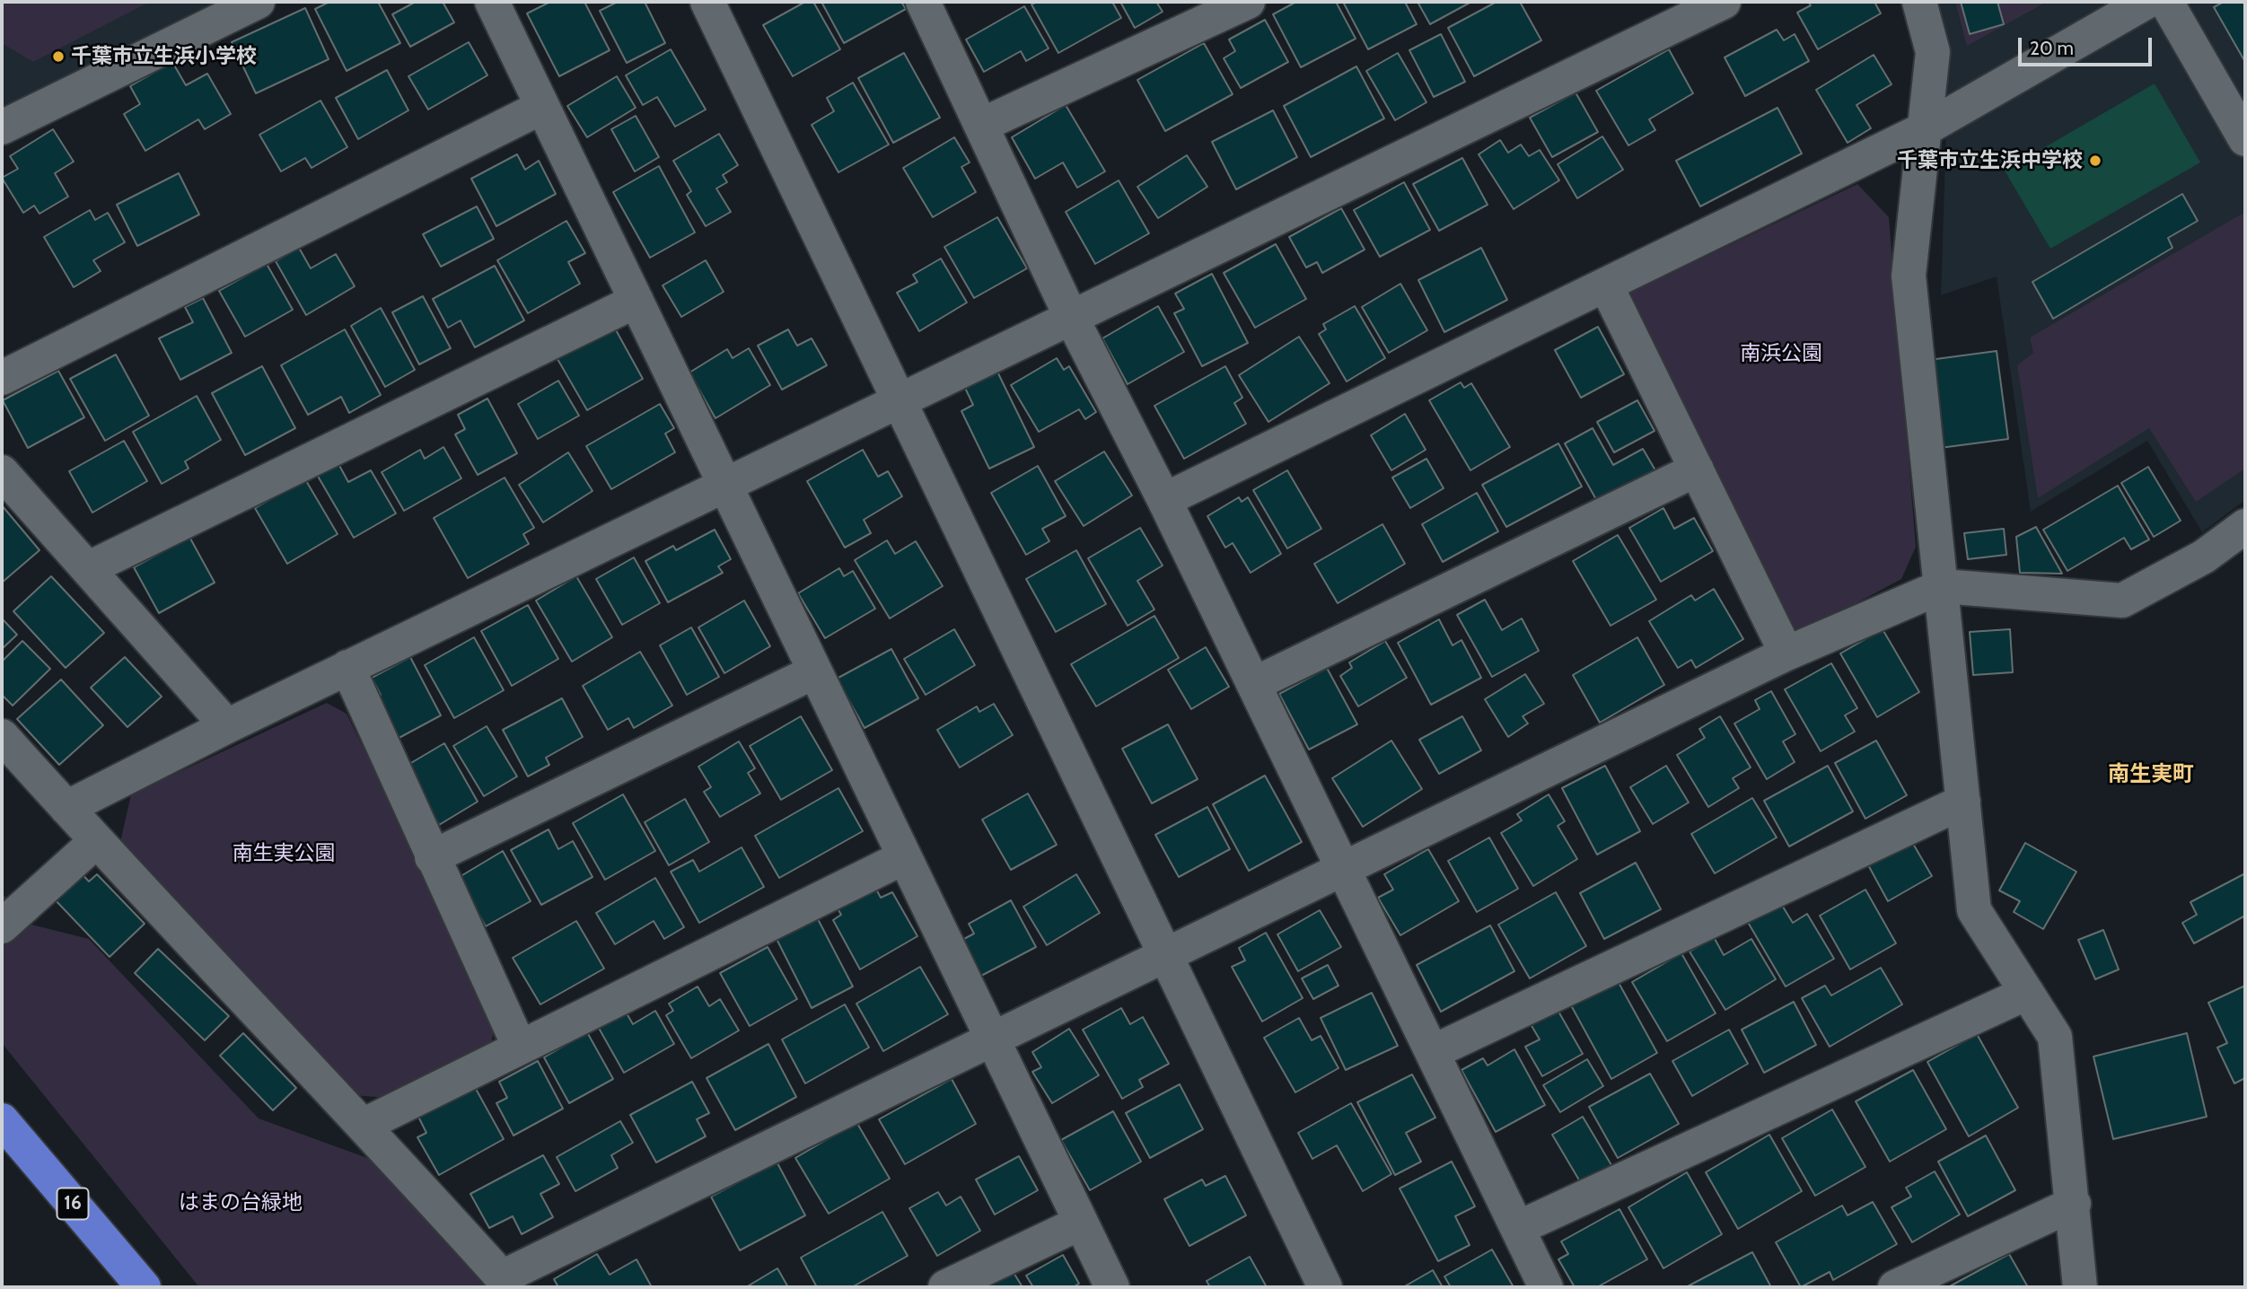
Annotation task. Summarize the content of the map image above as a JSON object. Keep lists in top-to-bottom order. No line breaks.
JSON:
{"streets":{"highway":["16"]},"districts":["南生実町"],"parks":["南浜公園","南生実公園","はまの台緑地"],"places":["千葉市立生浜小学校","千葉市立生浜中学校"],"scale_bar":"20 m"}
